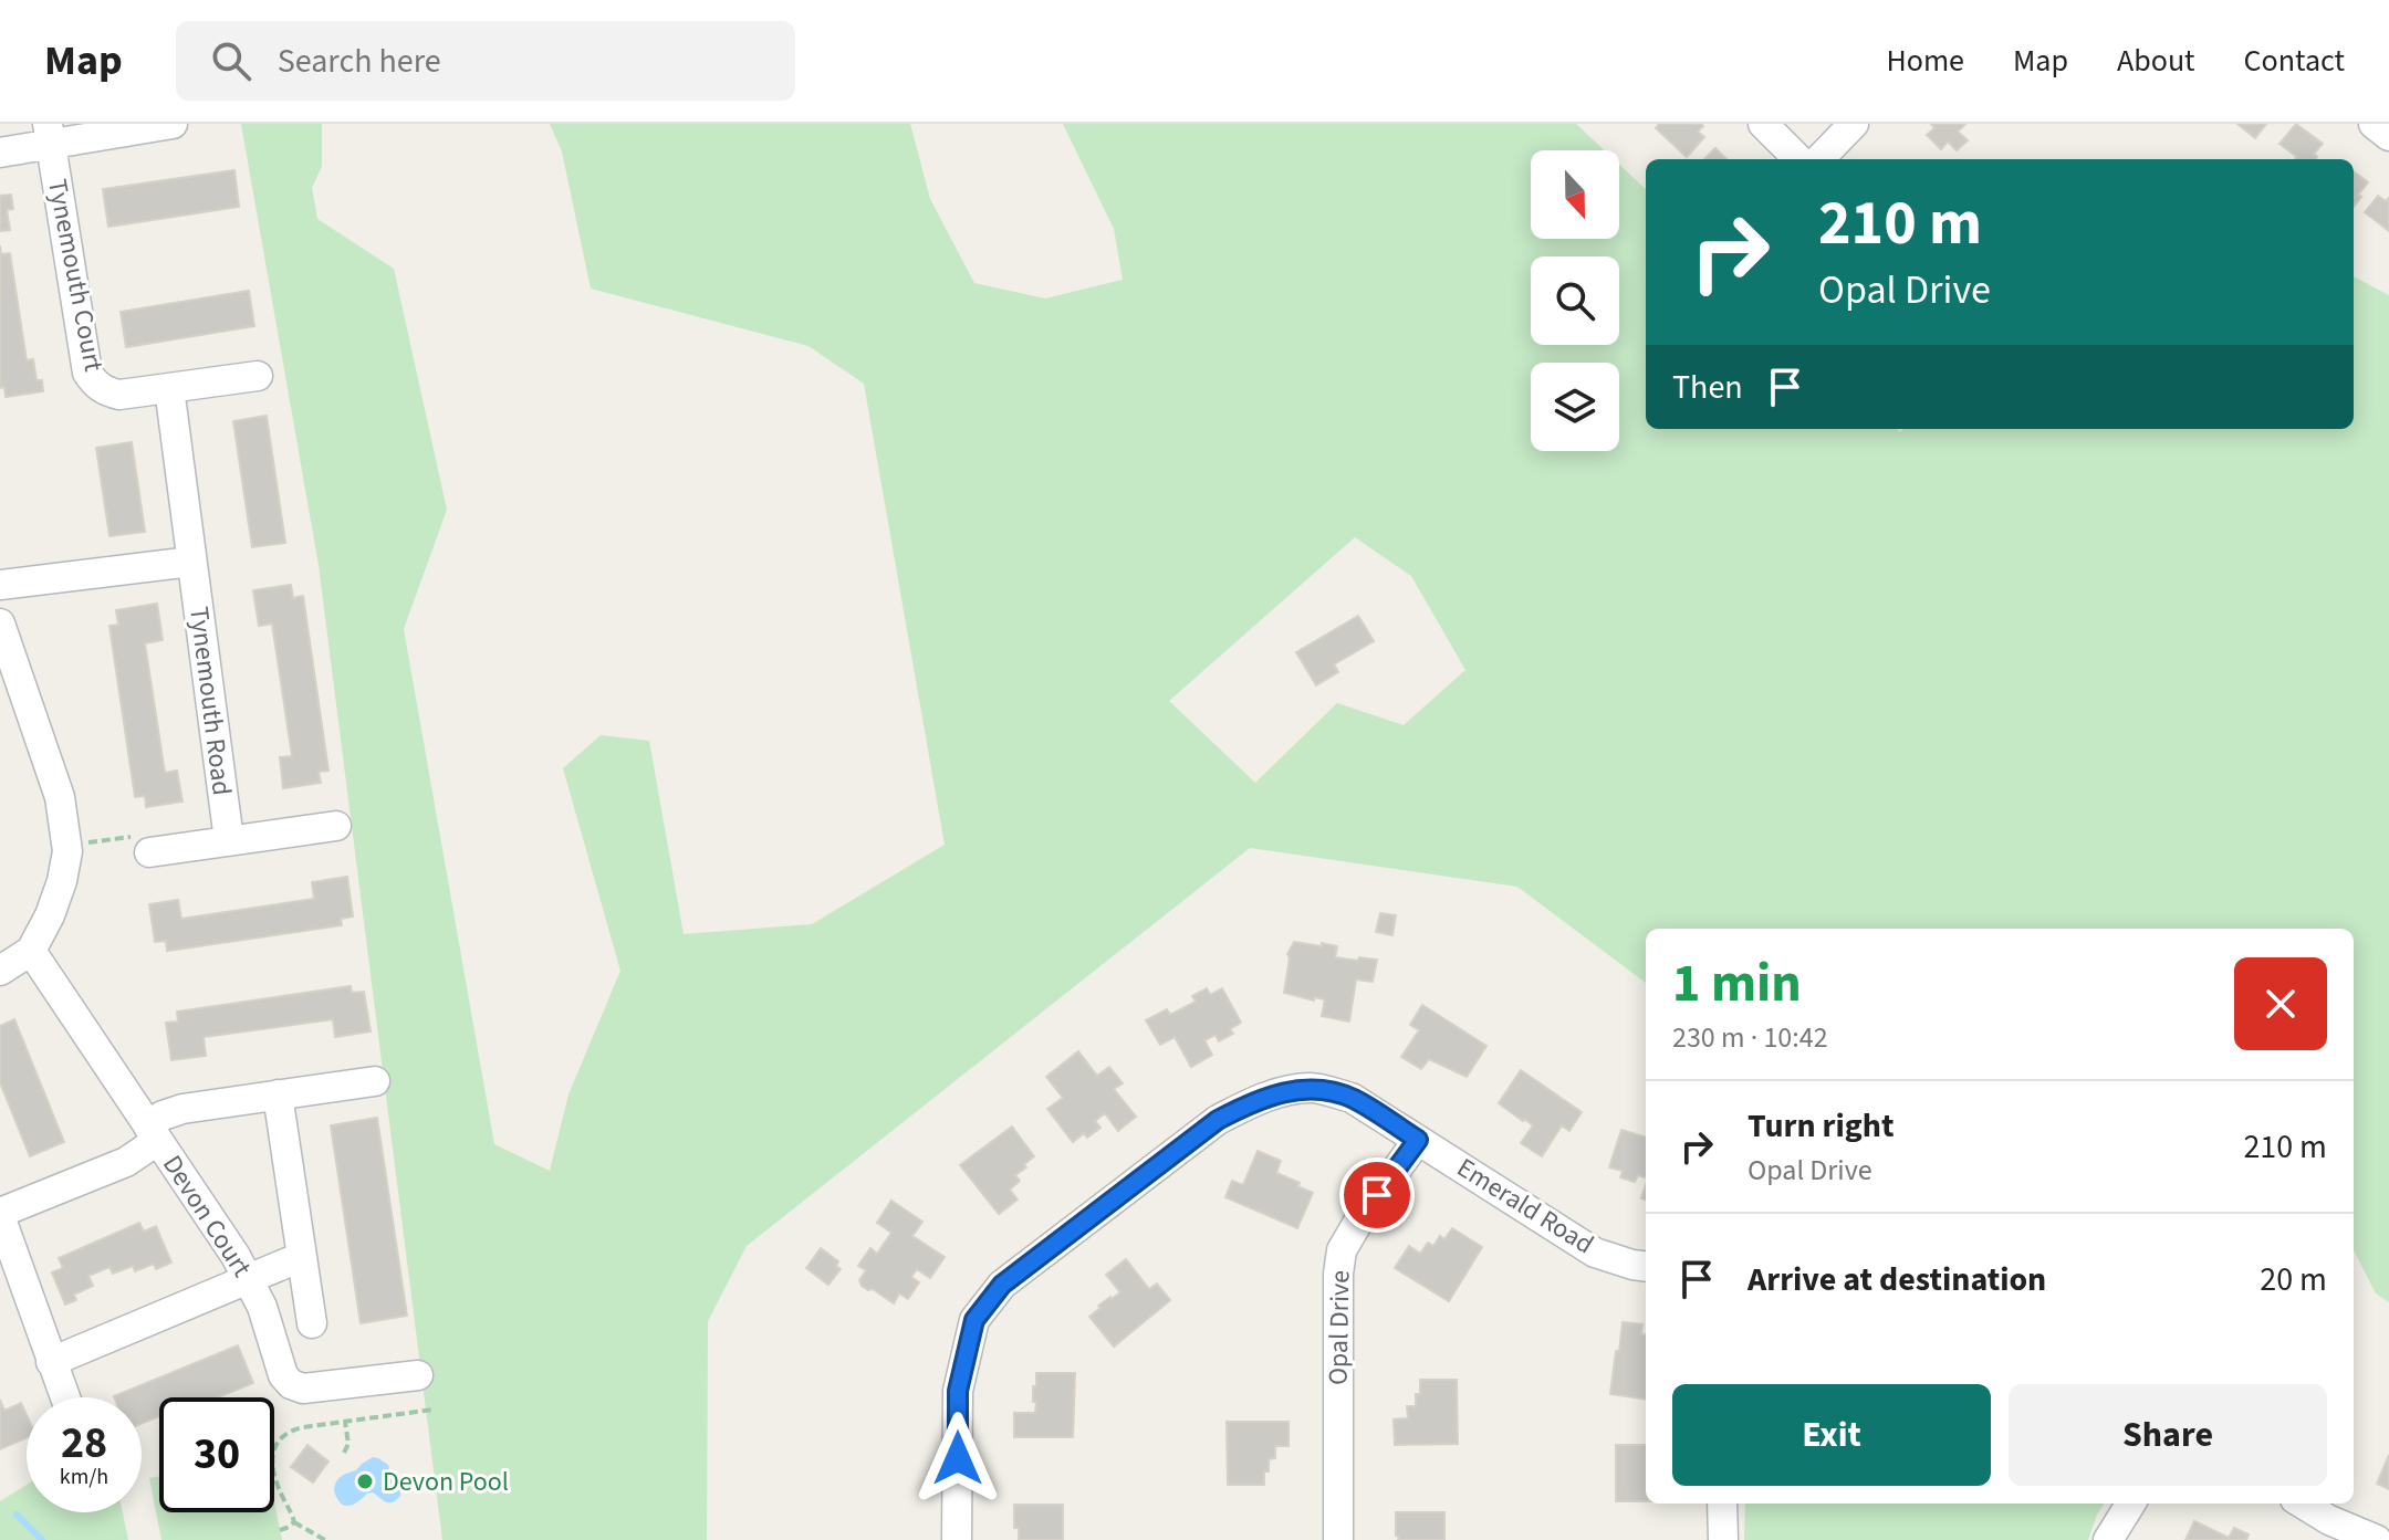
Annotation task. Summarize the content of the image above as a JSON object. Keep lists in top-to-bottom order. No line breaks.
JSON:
{"streets":{"street":["Tynemouth Court","Tynemouth Road","Emerald Road","Devon Court","Opal Drive"]},"crossings":[["Emerald Road","Opal Drive"]],"places":["Devon Pool"],"north":"bottom","page":{"header":"Map","search":"Search here","nav":["Home","Map","About","Contact"],"turn":["210 m","Opal Drive"],"then":"Then","heading":["1 min","230 m · 10:42"],"list":[{"name":"Turn right","note":"Opal Drive","value":"210 m"},{"name":"Arrive at destination","value":"20 m"}],"buttons":["Exit","Share"],"speed":"28 km/h","limit":"30"}}
